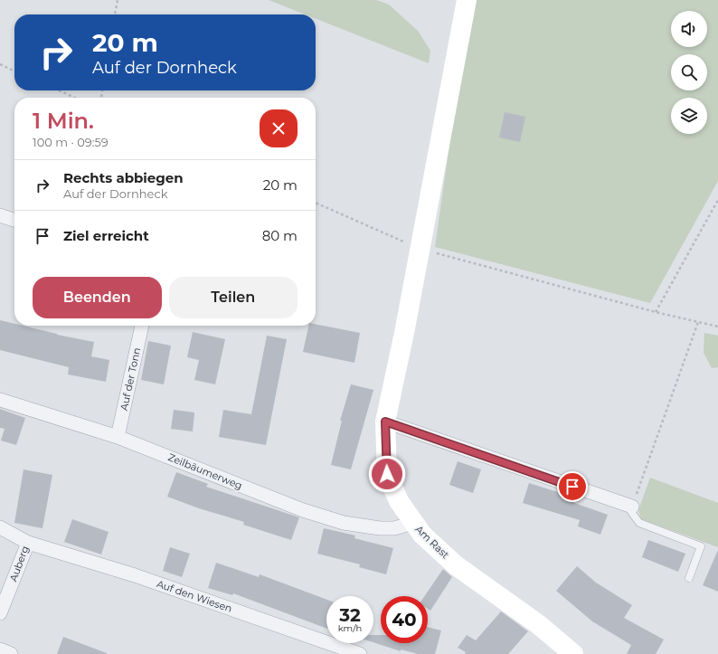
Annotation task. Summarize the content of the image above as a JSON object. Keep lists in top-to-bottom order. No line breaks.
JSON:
{"streets":{"street":["Auf der Tonn","Zeilbäumerweg","Am Rast","Auberg","Auf den Wiesen"]},"crossings":[["Auf der Tonn","Zeilbäumerweg"],["Zeilbäumerweg","Am Rast"],["Auberg","Auf den Wiesen"]],"page":{"turn":["20 m","Auf der Dornheck"],"heading":["1 Min.","100 m · 09:59"],"list":[{"name":"Rechts abbiegen","note":"Auf der Dornheck","value":"20 m"},{"name":"Ziel erreicht","value":"80 m"}],"buttons":["Beenden","Teilen"],"speed":"32 km/h","limit":"40"}}
